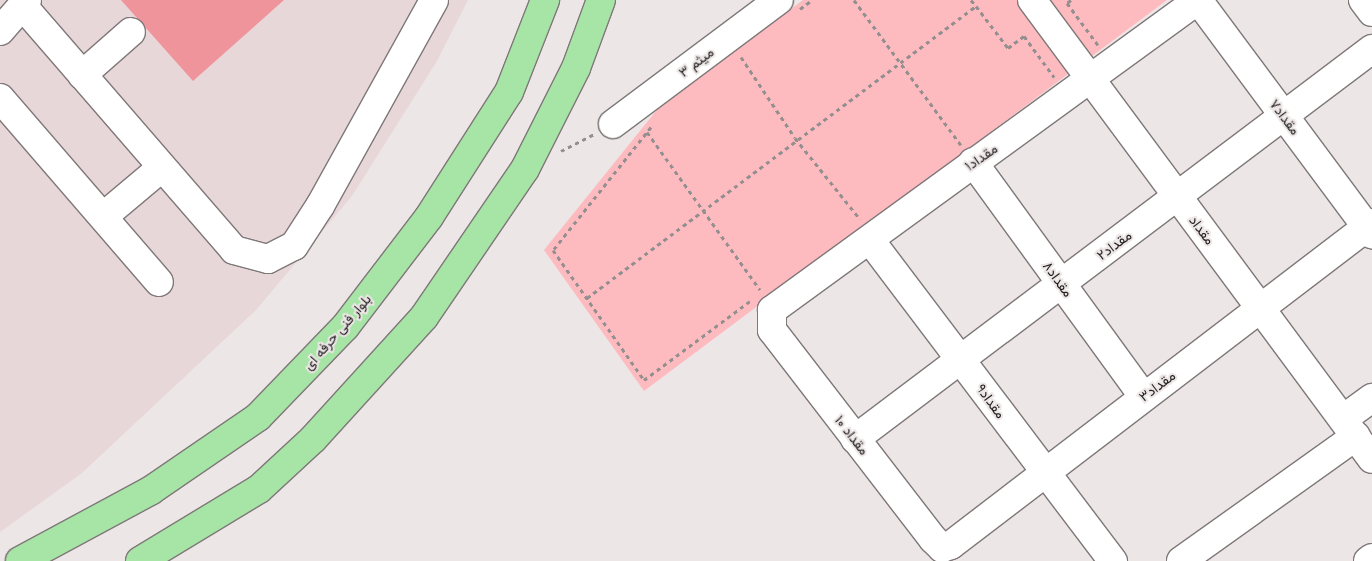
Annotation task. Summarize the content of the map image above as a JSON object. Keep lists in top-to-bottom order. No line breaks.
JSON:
{"streets":{"main road":["بلوار فنی حرفه ای"],"street":["میثم ۳","مقداد۷","مقداد۱","مقداد","مقداد۲","مقداد۸","مقداد۳","مقداد۹","مقداد ۱۰"]},"crossings":[["مقداد۷","مقداد۱"],["مقداد۷","مقداد۲"],["مقداد۷","مقداد۳"],["مقداد۱","مقداد"],["مقداد۱","مقداد۸"],["مقداد۱","مقداد۹"],["مقداد۱","مقداد ۱۰"],["مقداد","مقداد۲"],["مقداد","مقداد۳"],["مقداد۲","مقداد۸"],["مقداد۲","مقداد۹"],["مقداد۲","مقداد ۱۰"],["مقداد۸","مقداد۳"],["مقداد۳","مقداد۹"],["مقداد۳","مقداد ۱۰"]]}
